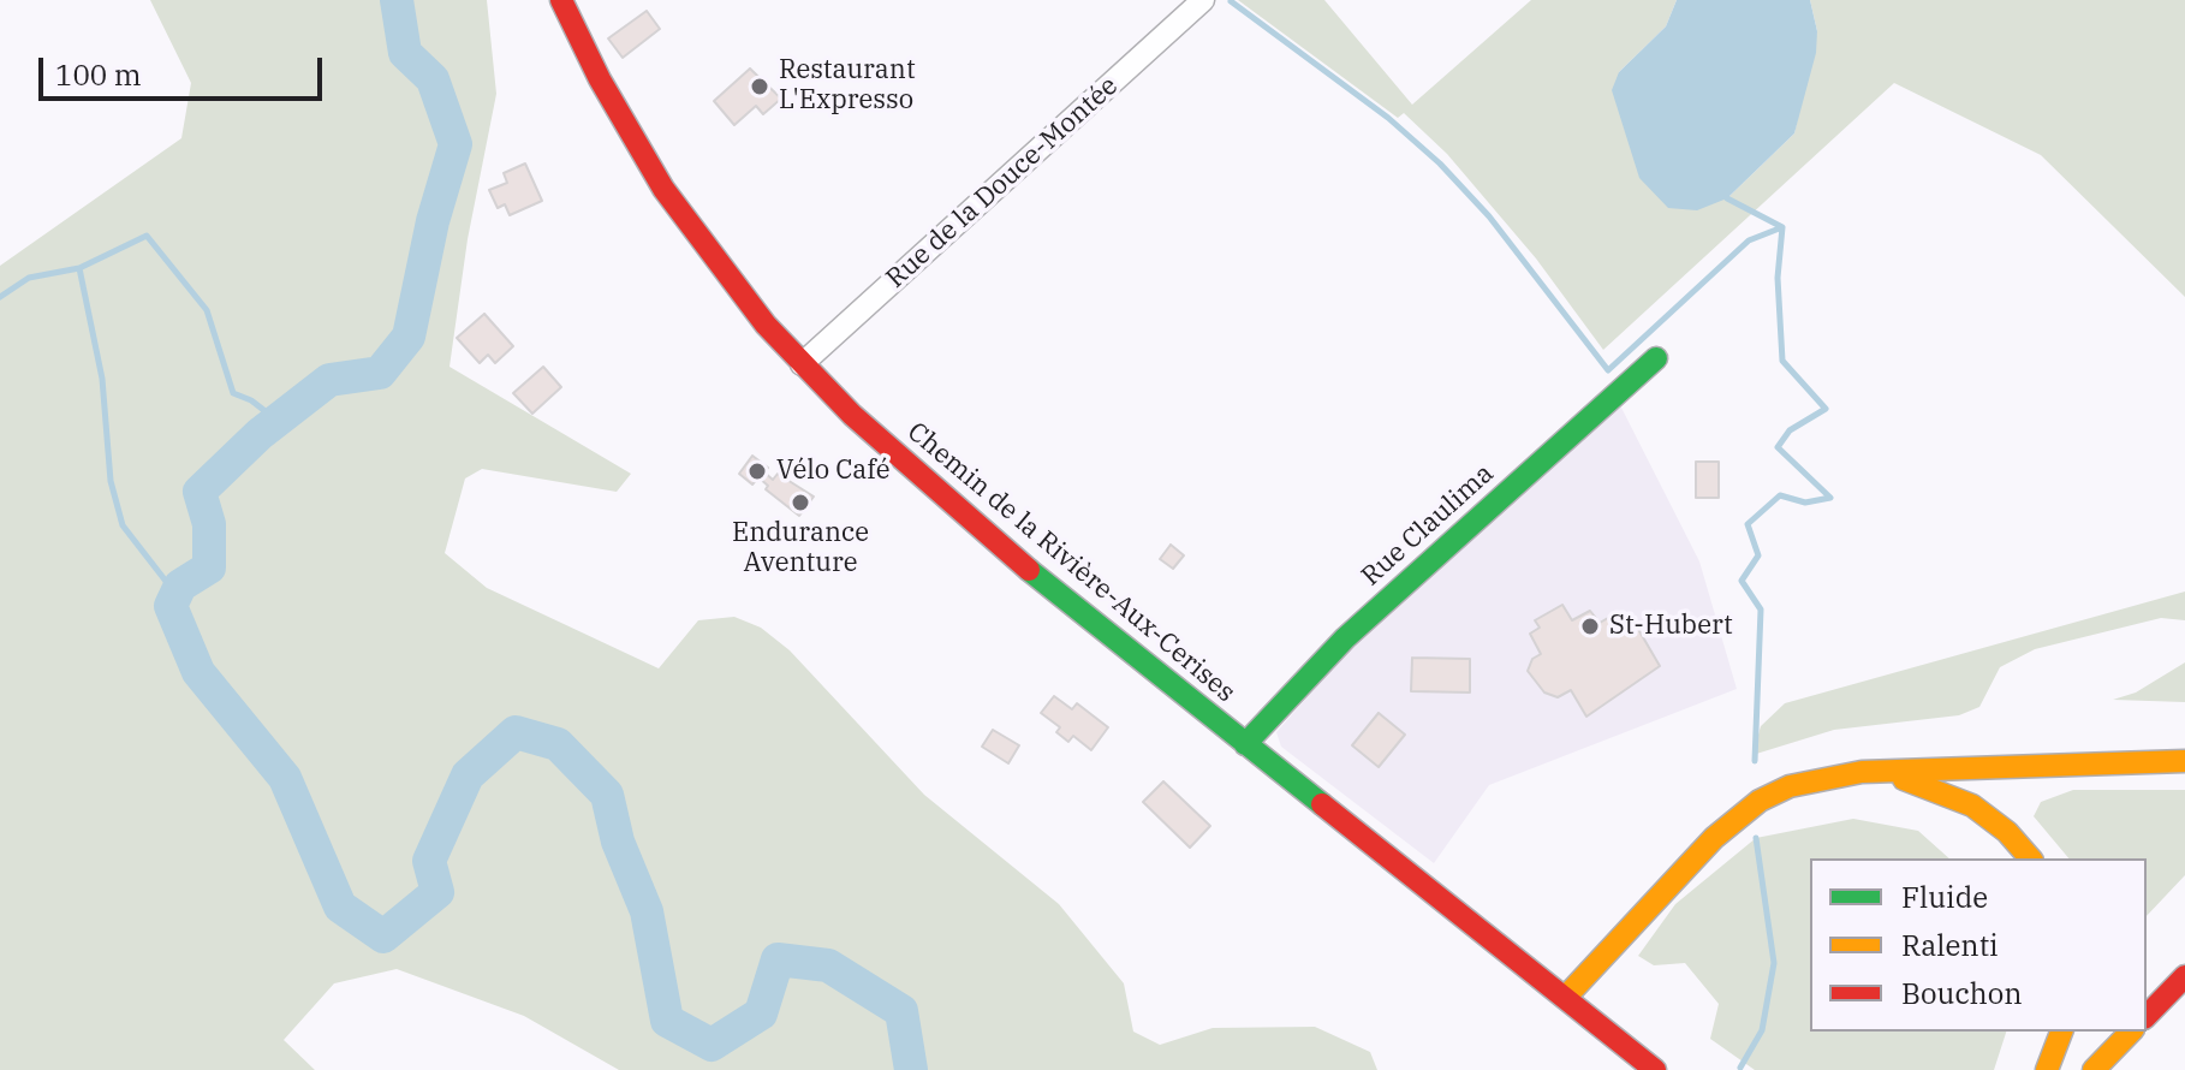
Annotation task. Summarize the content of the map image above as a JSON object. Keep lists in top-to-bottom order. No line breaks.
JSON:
{"streets":{"main road":["Rue Claulima","Chemin de la Rivière-Aux-Cerises"],"street":["Rue de la Douce-Montée"]},"crossings":[["Rue de la Douce-Montée","Chemin de la Rivière-Aux-Cerises"],["Rue Claulima","Chemin de la Rivière-Aux-Cerises"]],"places":["Restaurant L'Expresso","Vélo Café","Endurance Aventure","St-Hubert"],"legend":["Fluide","Ralenti","Bouchon"],"scale_bar":"100 m"}
